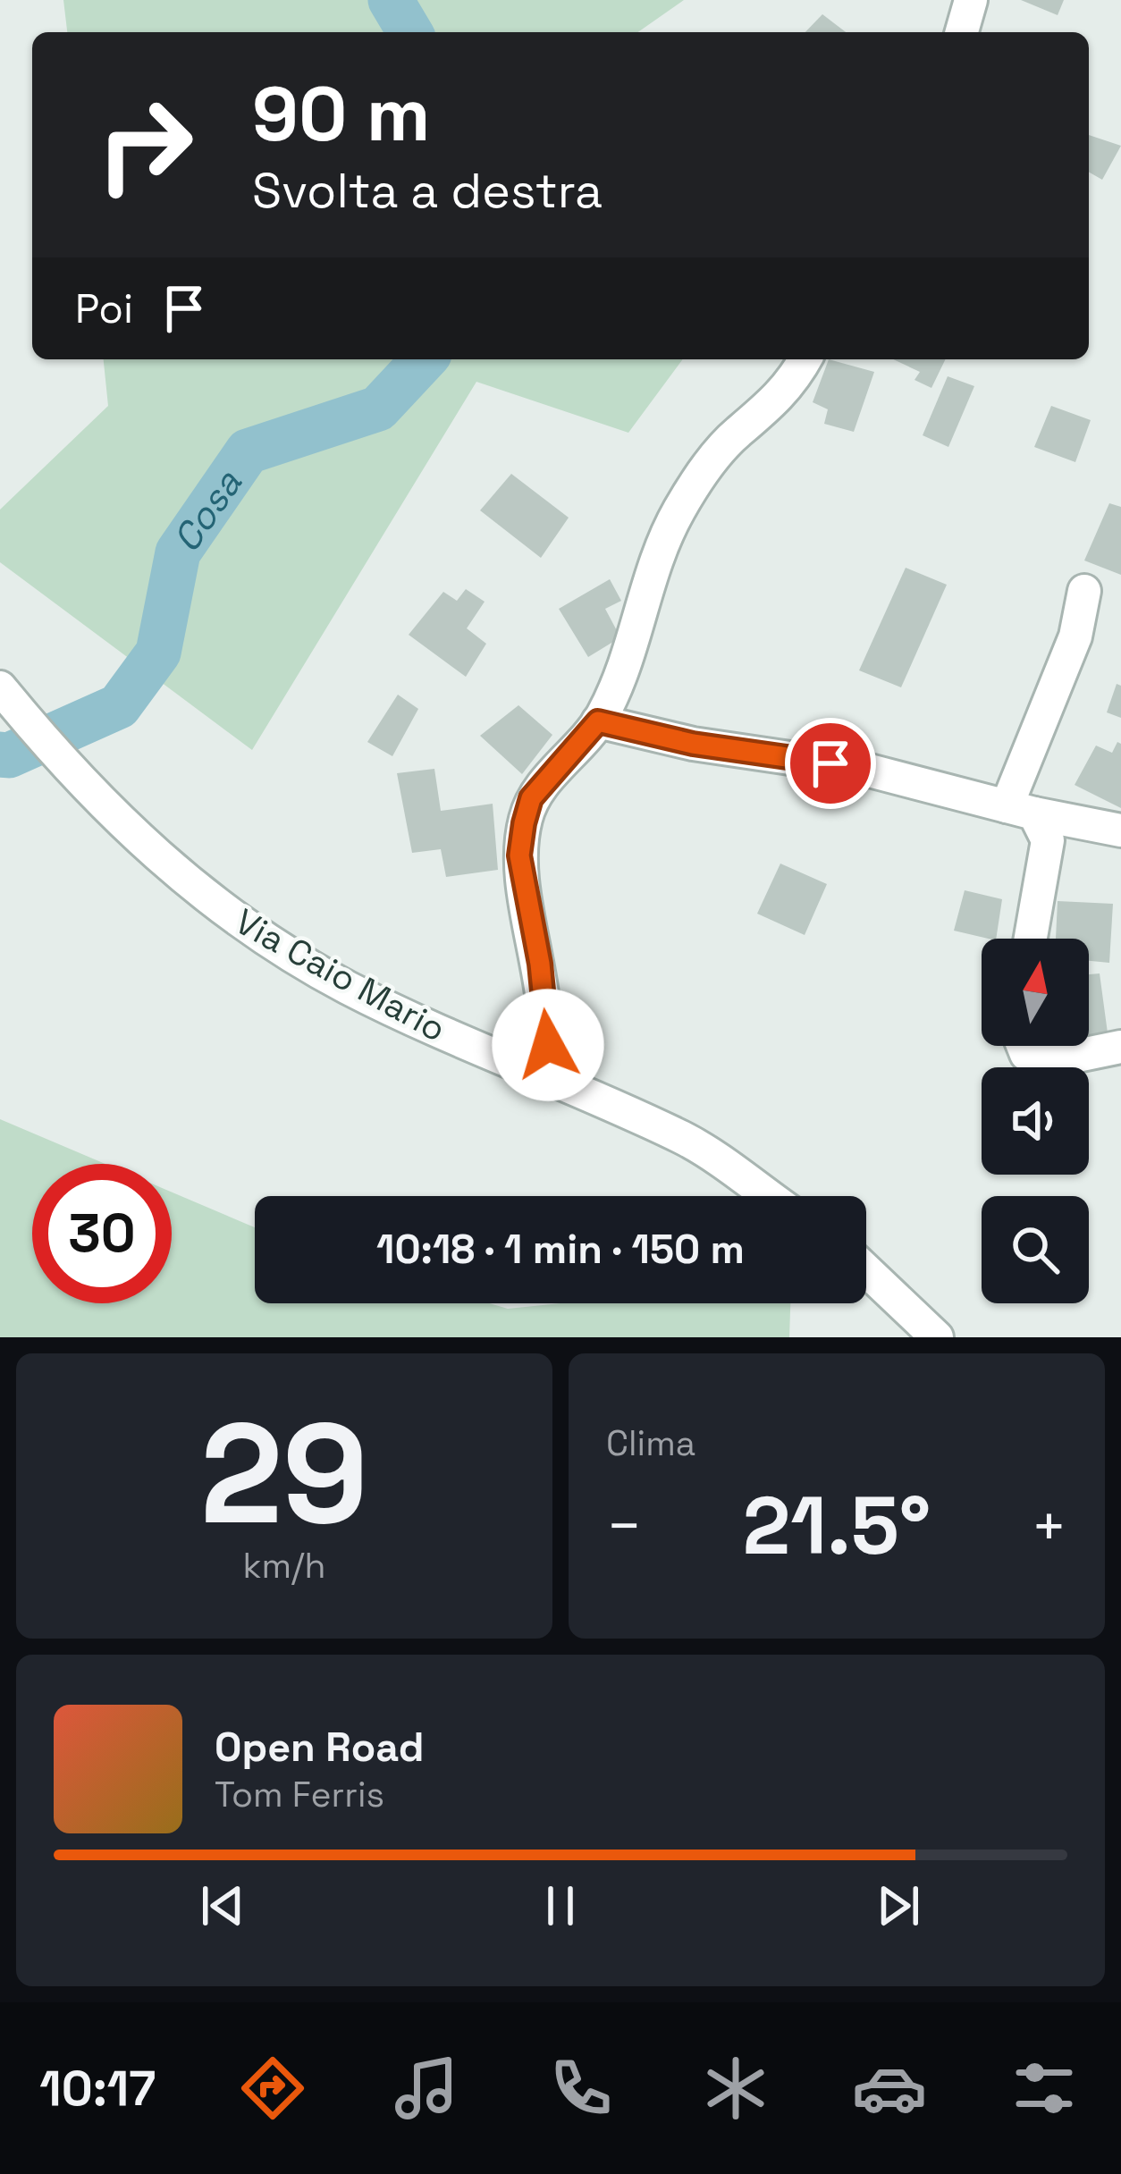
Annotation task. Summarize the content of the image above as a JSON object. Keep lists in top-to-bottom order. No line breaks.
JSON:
{"streets":{"street":["Via Caio Mario"]},"water":["Cosa"],"north":"top","page":{"turn":["90 m","Svolta a destra"],"then":"Poi","limit":"30","trip":"10:18 · 1 min · 150 m","tile":[["29","km/h"],"Clima"],"heat":["−","21.5°","+"],"song":["Open Road","Tom Ferris"],"tabs":"10:17"}}
